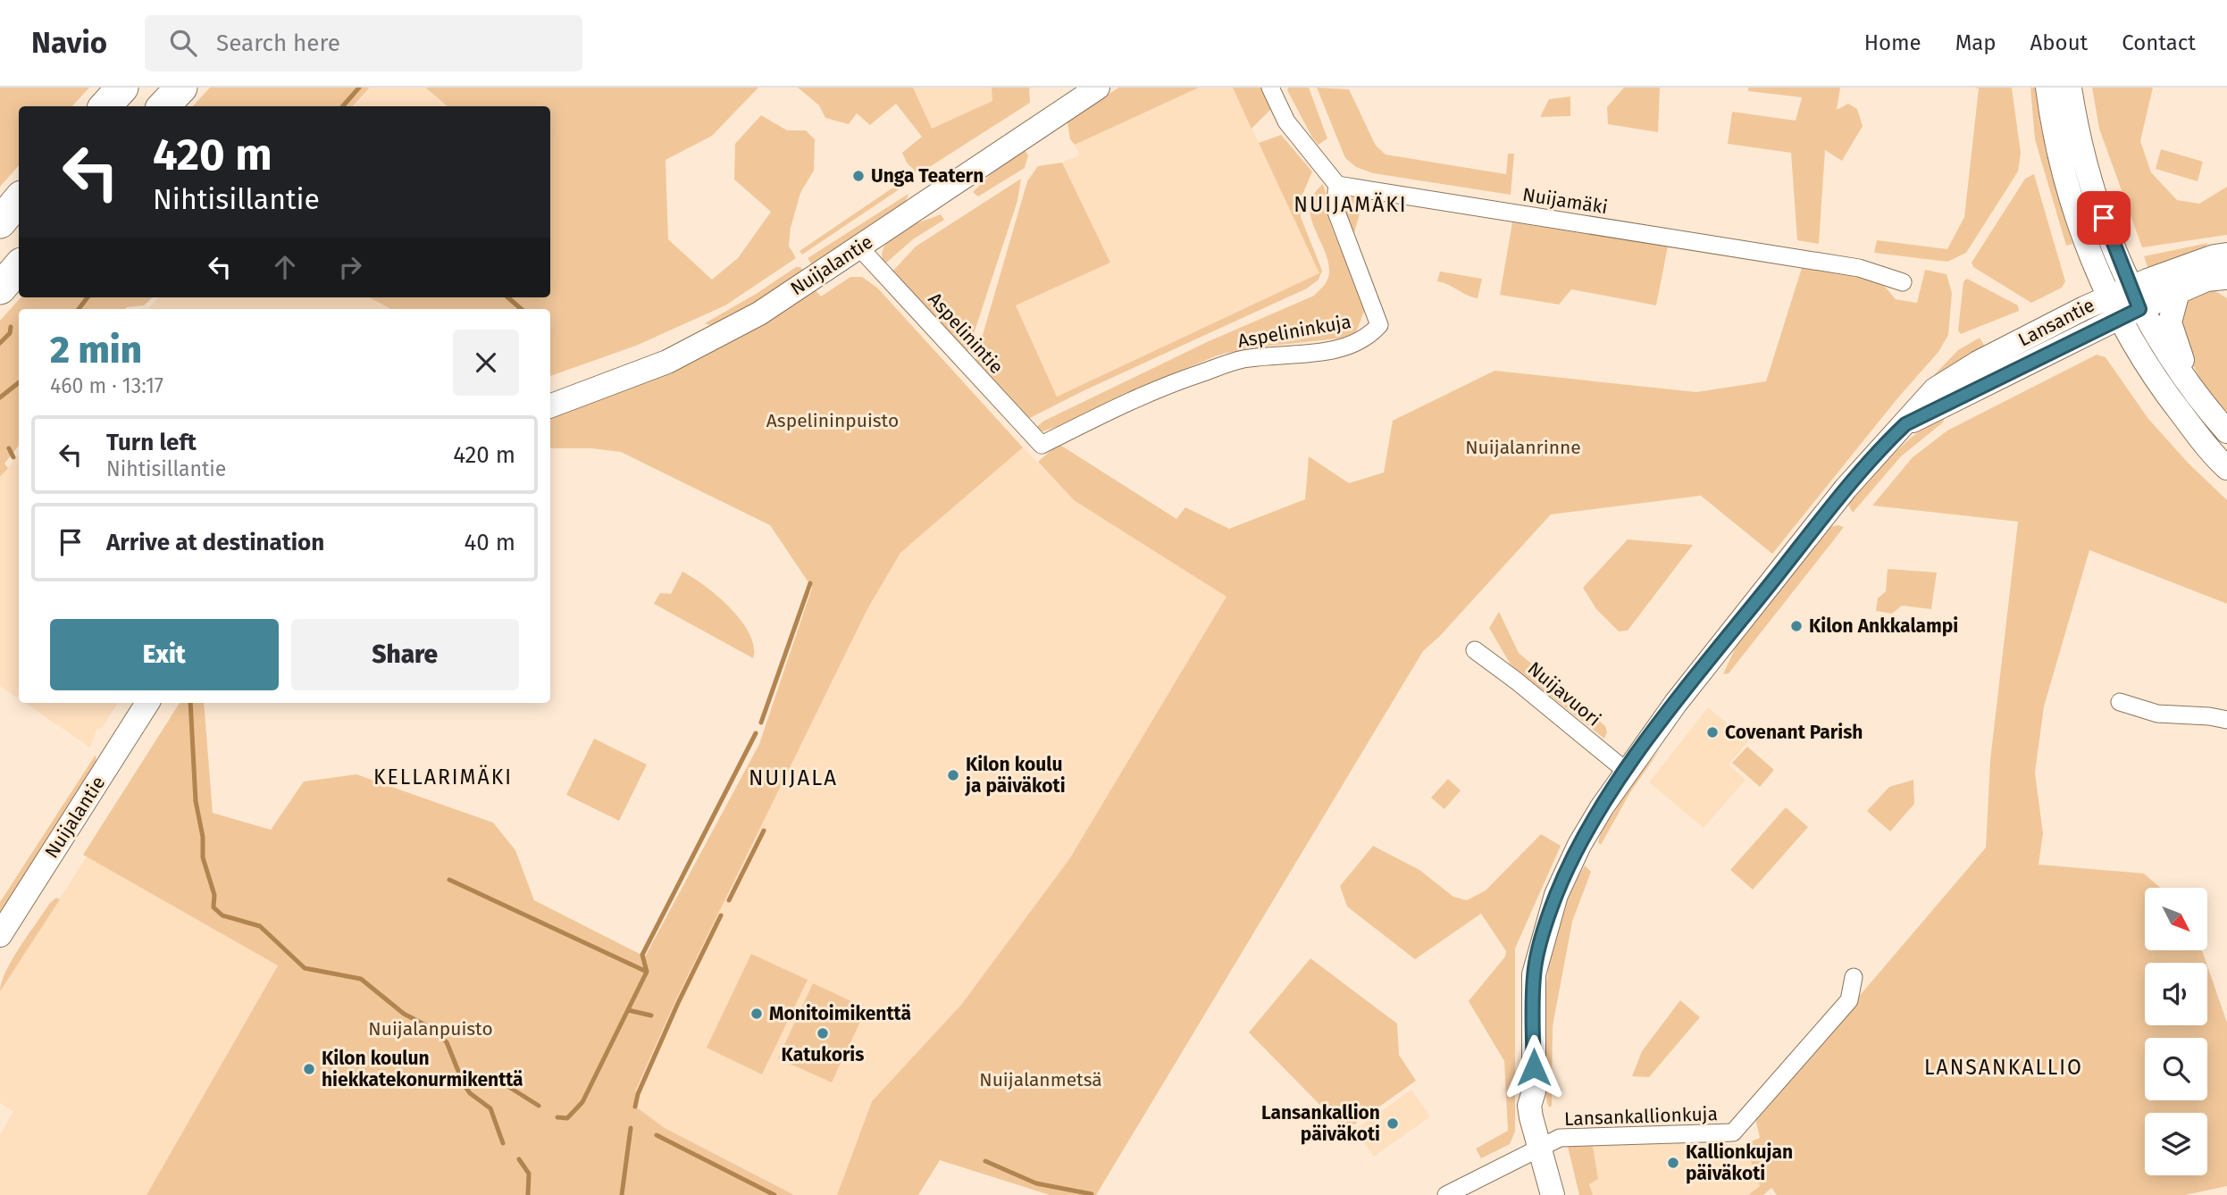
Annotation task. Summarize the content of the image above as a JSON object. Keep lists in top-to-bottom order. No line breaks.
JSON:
{"streets":{"street":["Nuijamäki","Nuijalantie","Lansantie","Aspelininkuja","Aspelinintie","Nuijavuori","Lansankallionkuja"]},"crossings":[["Nuijamäki","Aspelininkuja"],["Nuijalantie","Aspelinintie"],["Lansantie","Nuijavuori"],["Lansantie","Lansankallionkuja"],["Aspelininkuja","Aspelinintie"]],"districts":["NUIJAMÄKI","KELLARIMÄKI","NUIJALA","LANSANKALLIO"],"parks":["Aspelininpuisto","Nuijalanrinne","Nuijalanpuisto","Nuijalanmetsä"],"places":["Unga Teatern","Kilon Ankkalampi","Covenant Parish","Kilon koulu ja päiväkoti","Monitoimikenttä","Katukoris","Kilon koulun hiekkatekonurmikenttä","Lansankallion päiväkoti","Kallionkujan päiväkoti"],"north":"bottom right","page":{"header":"Navio","search":"Search here","nav":["Home","Map","About","Contact"],"turn":["420 m","Nihtisillantie"],"heading":["2 min","460 m · 13:17"],"list":[{"name":"Turn left","note":"Nihtisillantie","value":"420 m"},{"name":"Arrive at destination","value":"40 m"}],"buttons":["Exit","Share"]}}
